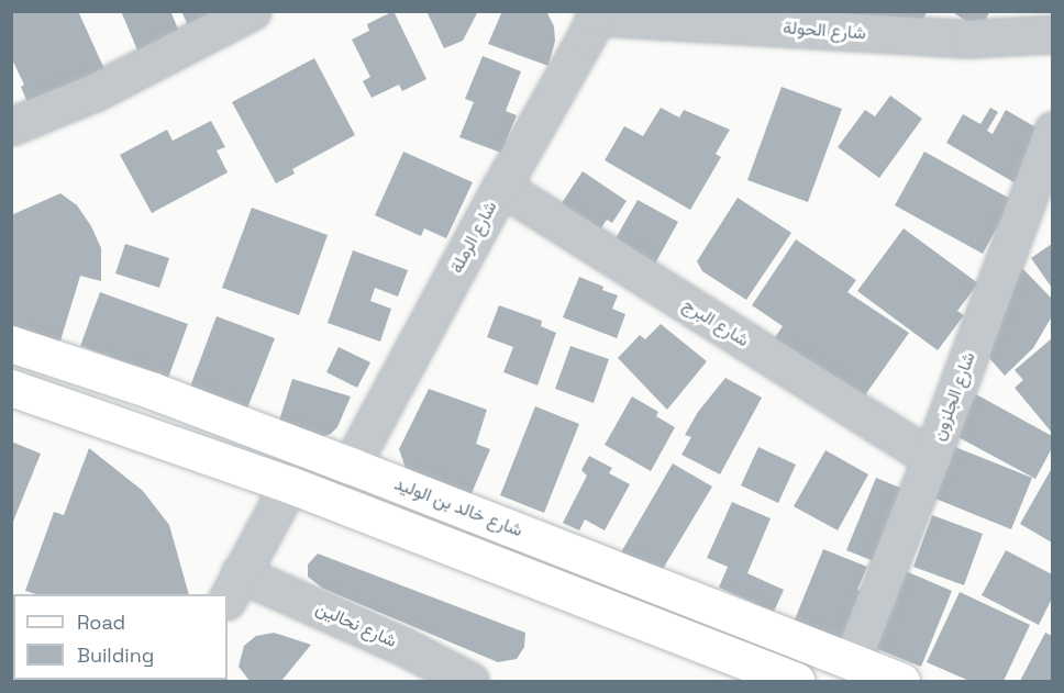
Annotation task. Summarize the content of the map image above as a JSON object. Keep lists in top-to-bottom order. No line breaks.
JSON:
{"streets":{"main road":["شارع خالد بن الوليد"],"street":["شارع الحولة","شارع الرملة","شارع البرج","شارع الجلزون","شارع نحالين"]},"crossings":[["شارع الحولة","شارع الرملة"],["شارع الرملة","شارع البرج"],["شارع الرملة","شارع خالد بن الوليد"],["شارع البرج","شارع الجلزون"],["شارع الجلزون","شارع خالد بن الوليد"]],"legend":["Road","Building"]}
